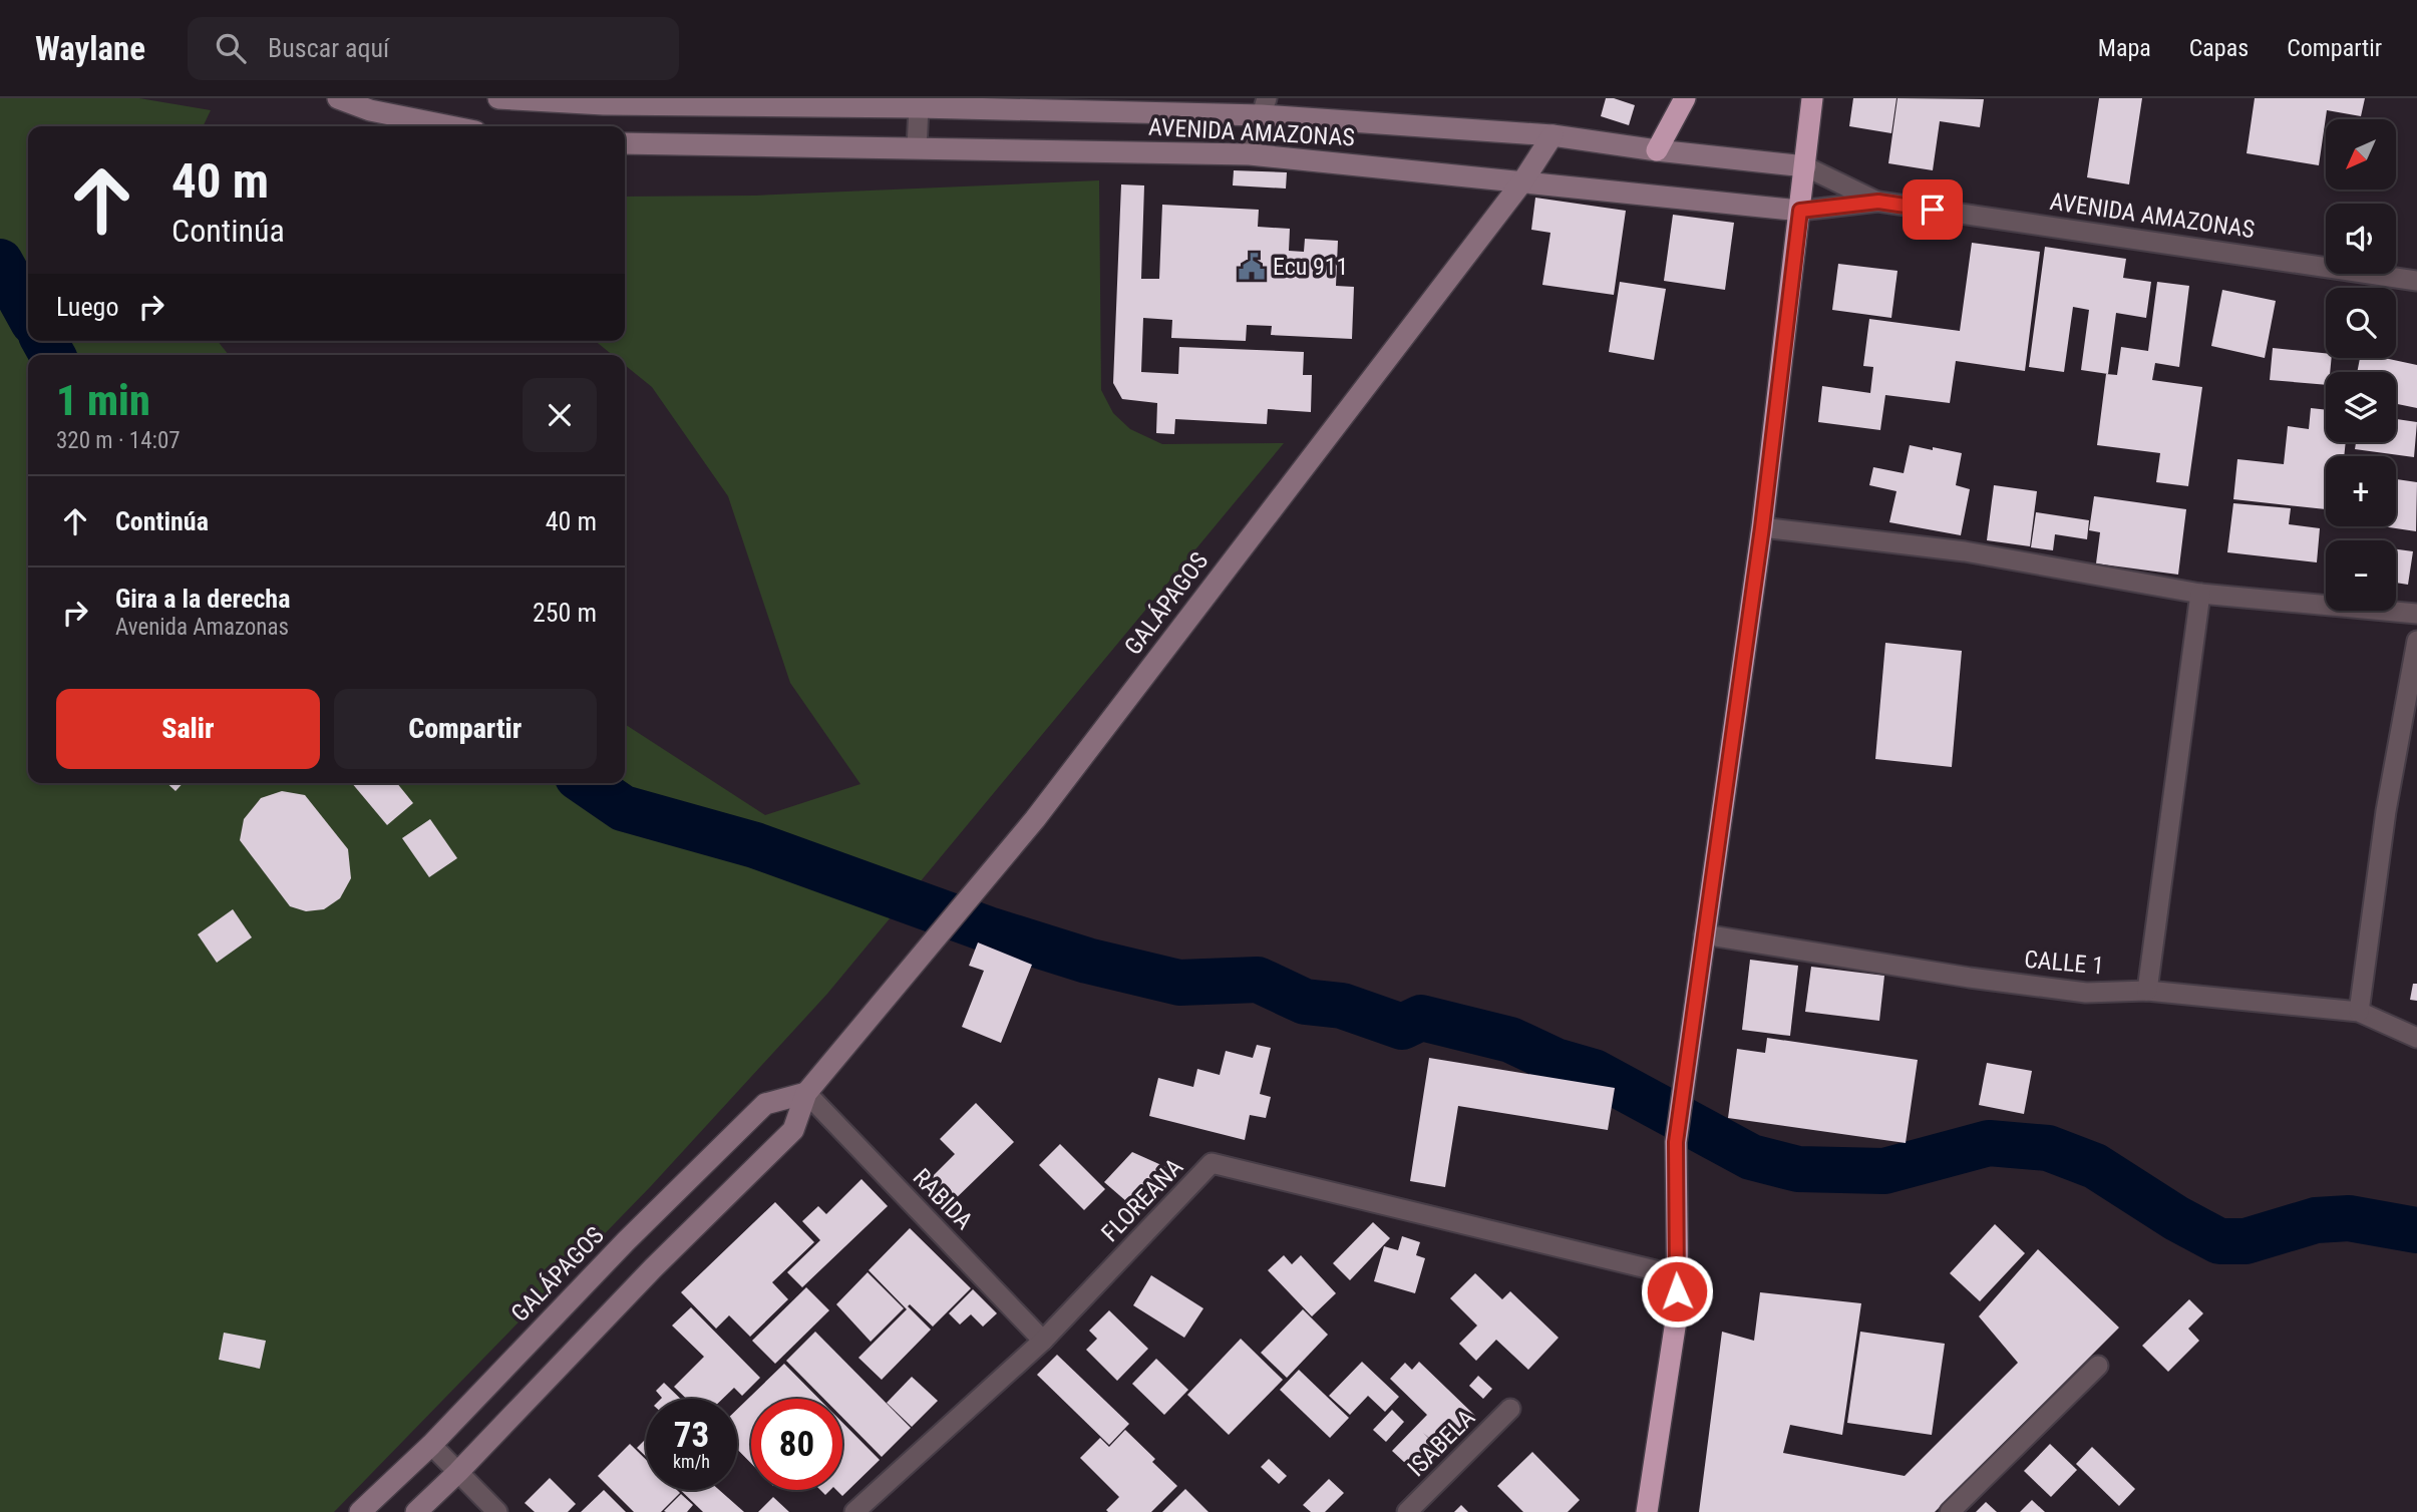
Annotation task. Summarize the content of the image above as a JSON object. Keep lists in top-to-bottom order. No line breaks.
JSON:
{"streets":{"main road":["AVENIDA AMAZONAS","GALÁPAGOS"],"street":["CALLE 1","RABIDA","FLOREANA","ISABELA"]},"crossings":[["AVENIDA AMAZONAS","GALÁPAGOS"],["GALÁPAGOS","RABIDA"],["RABIDA","FLOREANA"]],"places":{"public building":["Ecu 911"]},"north":"bottom left","page":{"header":"Waylane","search":"Buscar aquí","nav":["Mapa","Capas","Compartir"],"map_buttons":["+","−"],"turn":["40 m","Continúa"],"then":"Luego","heading":["1 min","320 m · 14:07"],"list":[{"name":"Continúa","value":"40 m"},{"name":"Gira a la derecha","note":"Avenida Amazonas","value":"250 m"}],"buttons":["Salir","Compartir"],"speed":"73 km/h","limit":"80"}}
